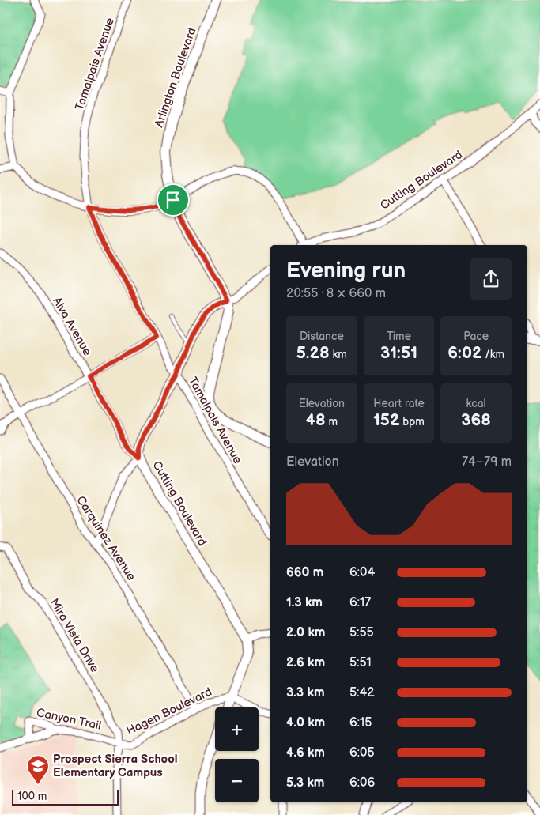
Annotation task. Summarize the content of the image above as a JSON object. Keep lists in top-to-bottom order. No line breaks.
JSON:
{"streets":{"main road":["Arlington Boulevard"],"street":["Tamalpais Avenue","Cutting Boulevard","Alva Avenue","Carquinez Avenue","Mira Vista Drive","Hagen Boulevard","Canyon Trail"]},"crossings":[["Tamalpais Avenue","Cutting Boulevard"],["Arlington Boulevard","Cutting Boulevard"],["Cutting Boulevard","Alva Avenue"],["Carquinez Avenue","Hagen Boulevard"],["Mira Vista Drive","Hagen Boulevard"],["Mira Vista Drive","Canyon Trail"],["Hagen Boulevard","Canyon Trail"]],"places":{"school or university":["Prospect Sierra School Elementary Campus"]},"scale_bar":"100 m","page":{"heading":["Evening run","20:55 · 8 × 660 m"],"stats":[["Distance","5.28 km"],["Time","31:51"],["Pace","6:02 /km"],["Elevation","48 m"],["Heart rate","152 bpm"],["kcal","368"]],"chart":["Elevation","74–79 m"],"list":[{"name":"660 m","note":"6:04"},{"name":"1.3 km","note":"6:17"},{"name":"2.0 km","note":"5:55"},{"name":"2.6 km","note":"5:51"},{"name":"3.3 km","note":"5:42"},{"name":"4.0 km","note":"6:15"},{"name":"4.6 km","note":"6:05"},{"name":"5.3 km","note":"6:06"}],"map_buttons":["+","−"],"scale":"100 m"}}
